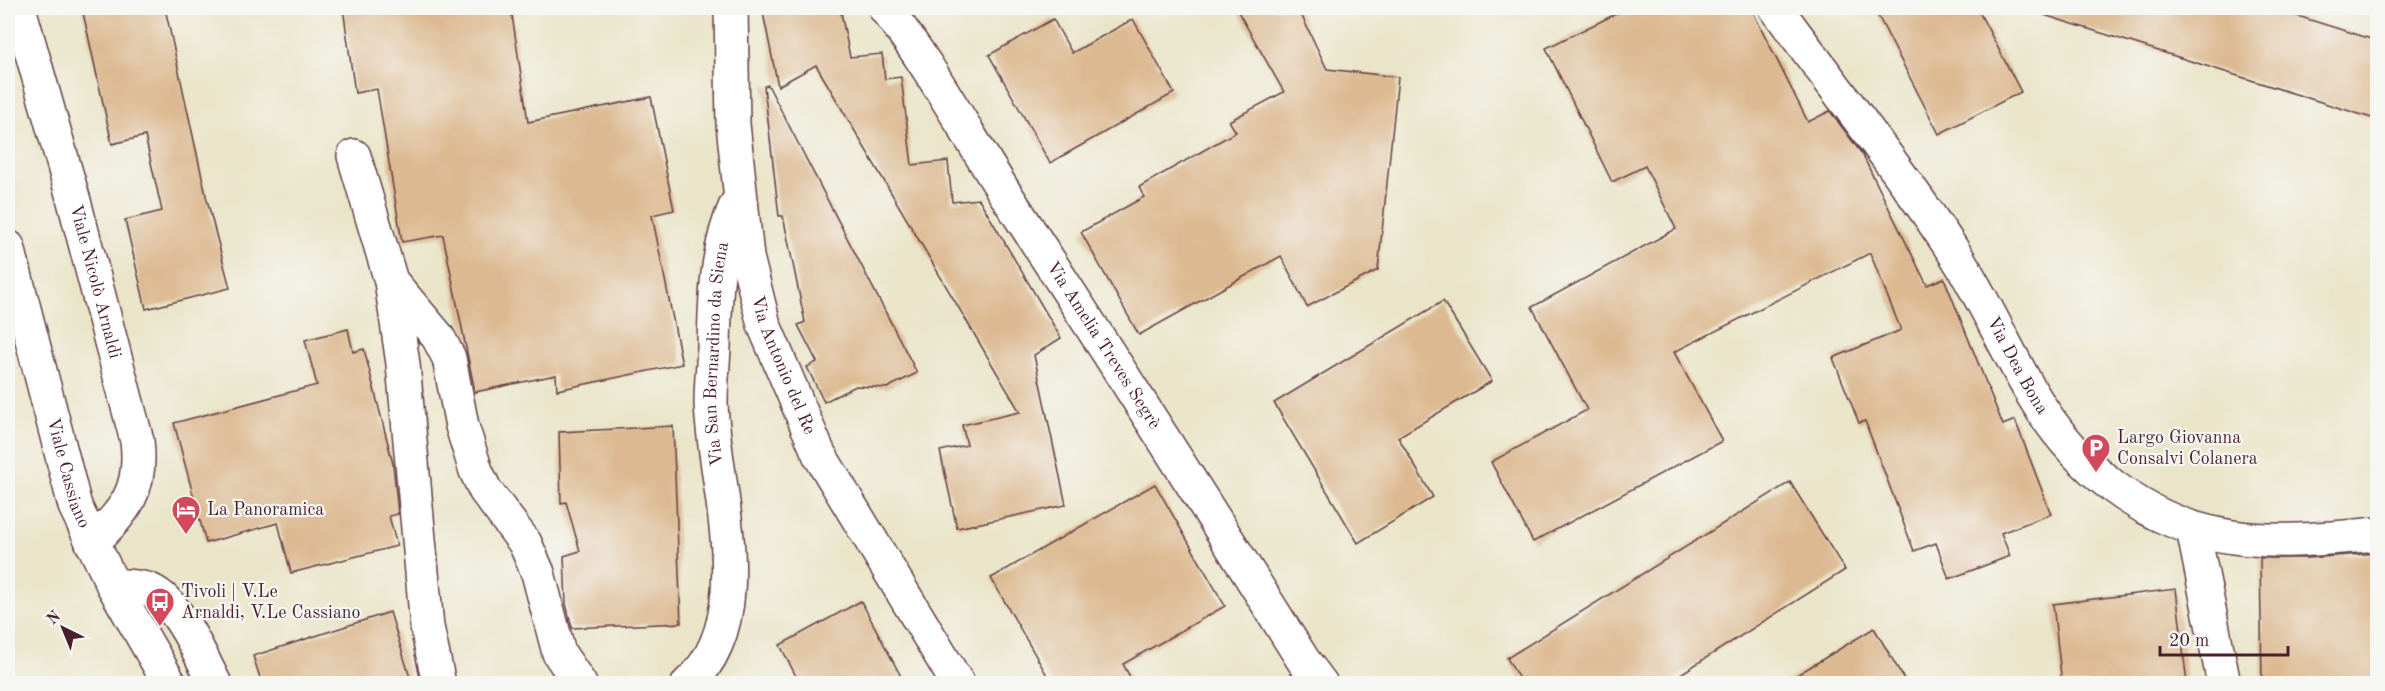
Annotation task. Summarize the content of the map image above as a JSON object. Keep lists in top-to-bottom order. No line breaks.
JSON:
{"streets":{"street":["Viale Nicolò Arnaldi","Via Amelia Treves Segrè","Via San Bernardino da Siena","Via Antonio del Re","Via Dea Bona","Viale Cassiano"]},"crossings":[["Viale Nicolò Arnaldi","Viale Cassiano"],["Via San Bernardino da Siena","Via Antonio del Re"]],"places":{"parking":["Largo Giovanna Consalvi Colanera"],"hotel":["La Panoramica"],"bus stop":["Tivoli | V.Le Arnaldi, V.Le Cassiano"]},"scale_bar":"20 m","north":"top left"}
